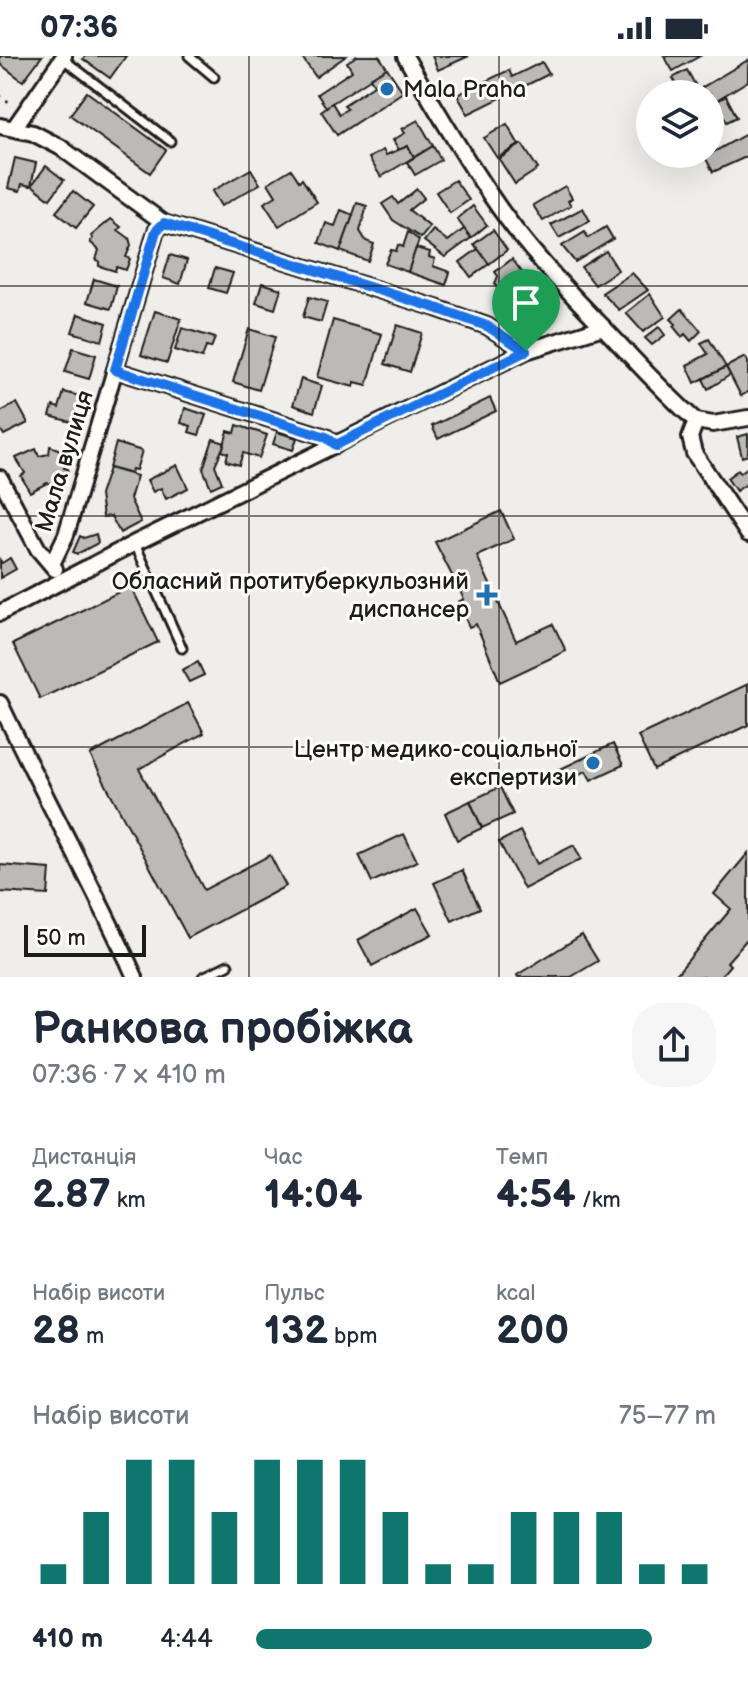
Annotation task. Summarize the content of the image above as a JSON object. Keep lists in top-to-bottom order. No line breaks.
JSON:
{"streets":{"street":["Мала вулиця"]},"places":{"other":["Mala Praha","Центр медико-соціальної експертизи"],"health":["Обласний протитуберкульозний диспансер"]},"scale_bar":"50 m","page":{"status":"07:36","scale":"50 m","heading":["Ранкова пробіжка","07:36 · 7 × 410 m"],"stats":[["Дистанція","2.87 km"],["Час","14:04"],["Темп","4:54 /km"],["Набір висоти","28 m"],["Пульс","132 bpm"],["kcal","200"]],"chart":["Набір висоти","75–77 m"],"list":[{"name":"410 m","note":"4:44"}]}}
